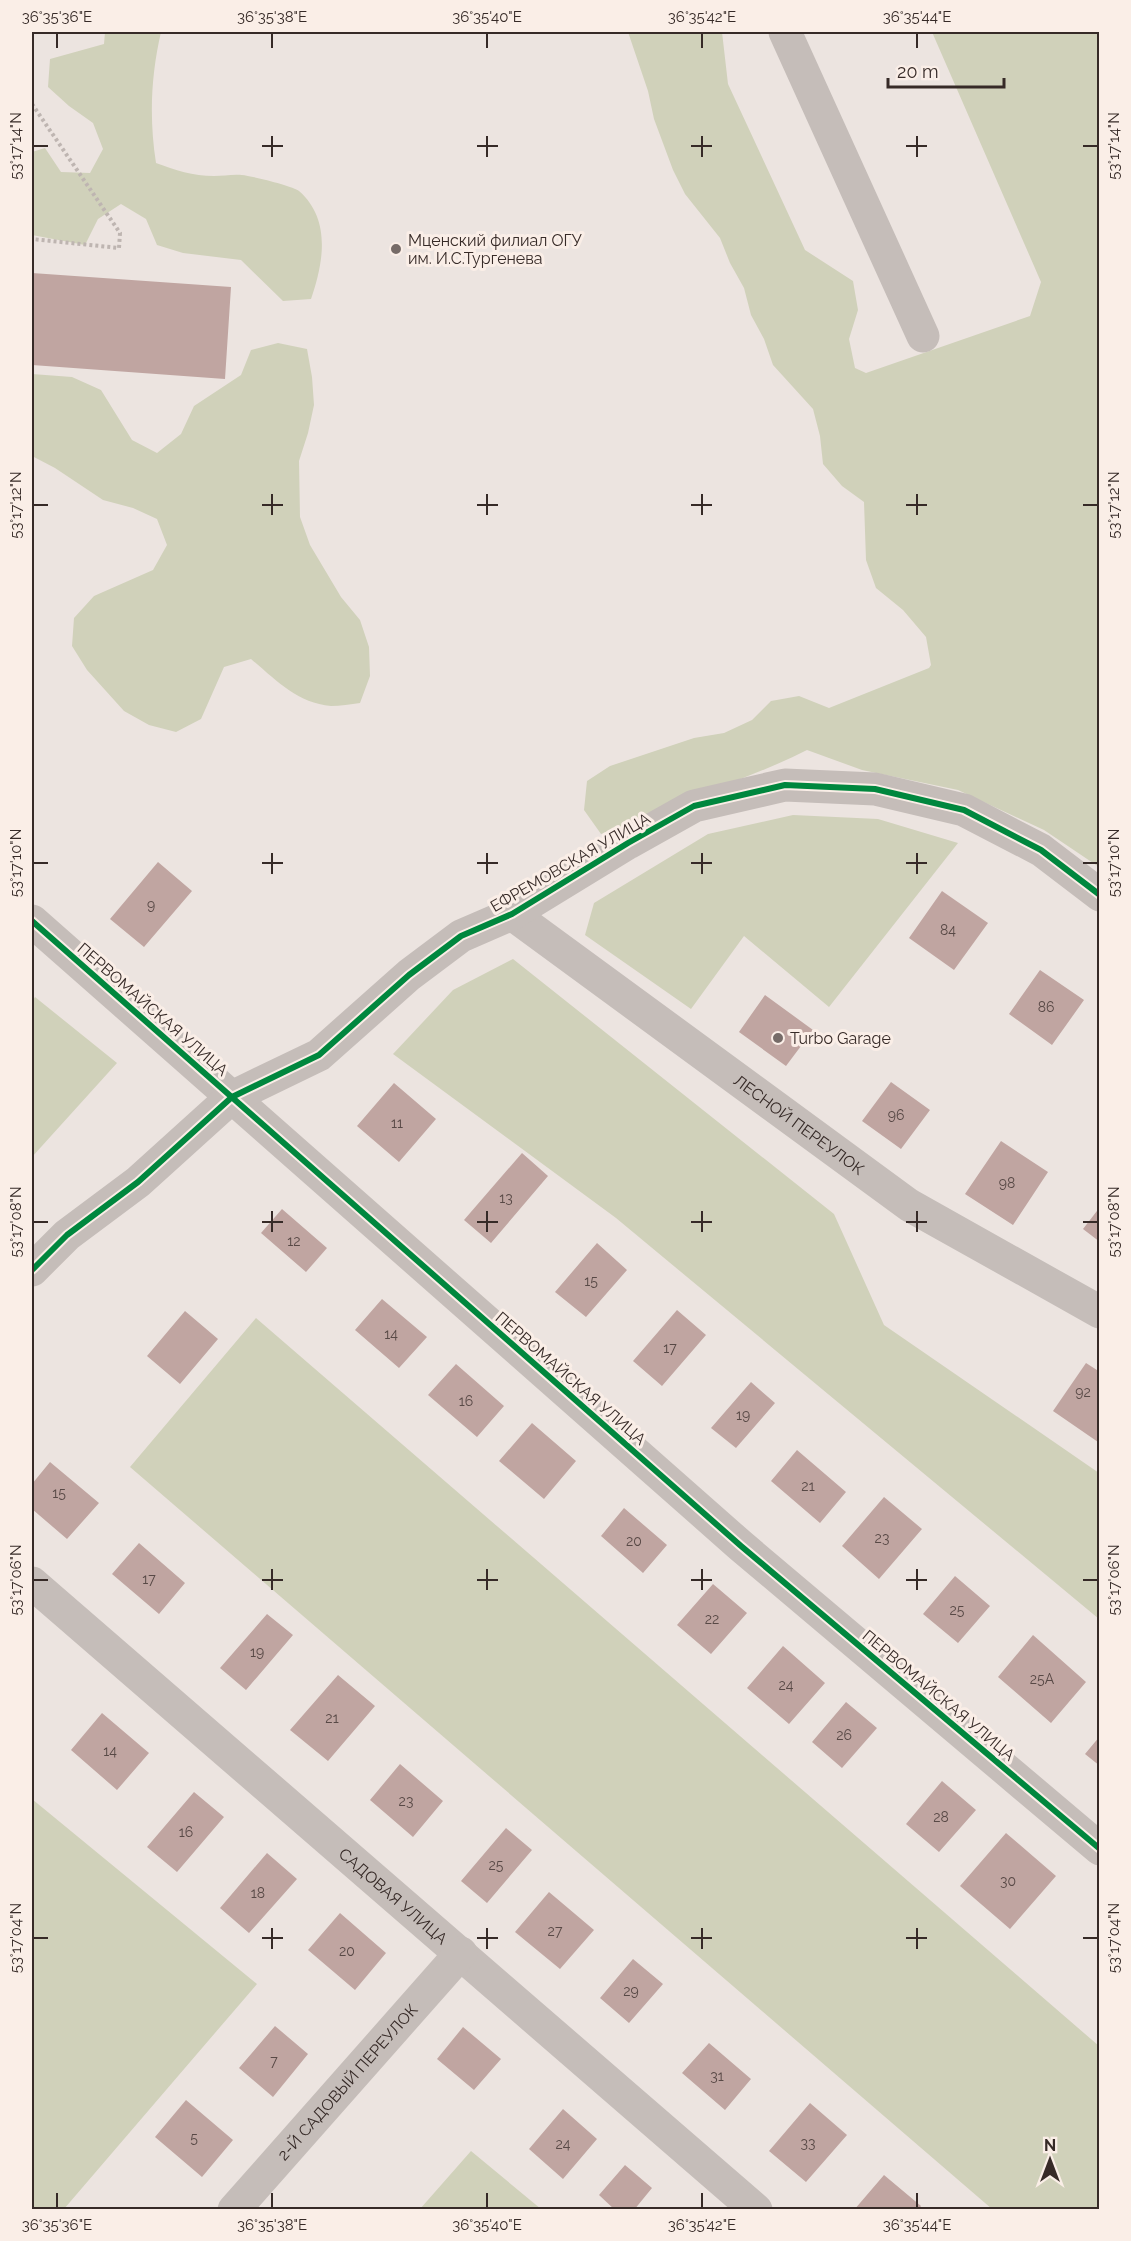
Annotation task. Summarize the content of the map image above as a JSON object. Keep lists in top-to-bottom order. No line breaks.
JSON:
{"streets":{"street":["ЕФРЕМОВСКАЯ УЛИЦА","ПЕРВОМАЙСКАЯ УЛИЦА","ЛЕСНОЙ ПЕРЕУЛОК","САДОВАЯ УЛИЦА","2-Й САДОВЫЙ ПЕРЕУЛОК"]},"crossings":[["ЕФРЕМОВСКАЯ УЛИЦА","ПЕРВОМАЙСКАЯ УЛИЦА"],["ЕФРЕМОВСКАЯ УЛИЦА","ЛЕСНОЙ ПЕРЕУЛОК"],["САДОВАЯ УЛИЦА","2-Й САДОВЫЙ ПЕРЕУЛОК"]],"places":["Мценский филиал ОГУ им. И.С.Тургенева","Turbo Garage"],"house_numbers":["9","84","86","96","11","98","13","12","15","14","17","92","16","19","21","15","23","20","17","25","22","19","25А","24","21","26","14","23","28","16","25","30","18","27","20","29","7","31","5","33","24"],"scale_bar":"20 m","north":"top","coordinates":["36°35'36\"E","36°35'38\"E","36°35'40\"E","36°35'42\"E","36°35'44\"E","53°17'14\"N","53°17'12\"N","53°17'10\"N","53°17'08\"N","53°17'06\"N","53°17'04\"N"]}
